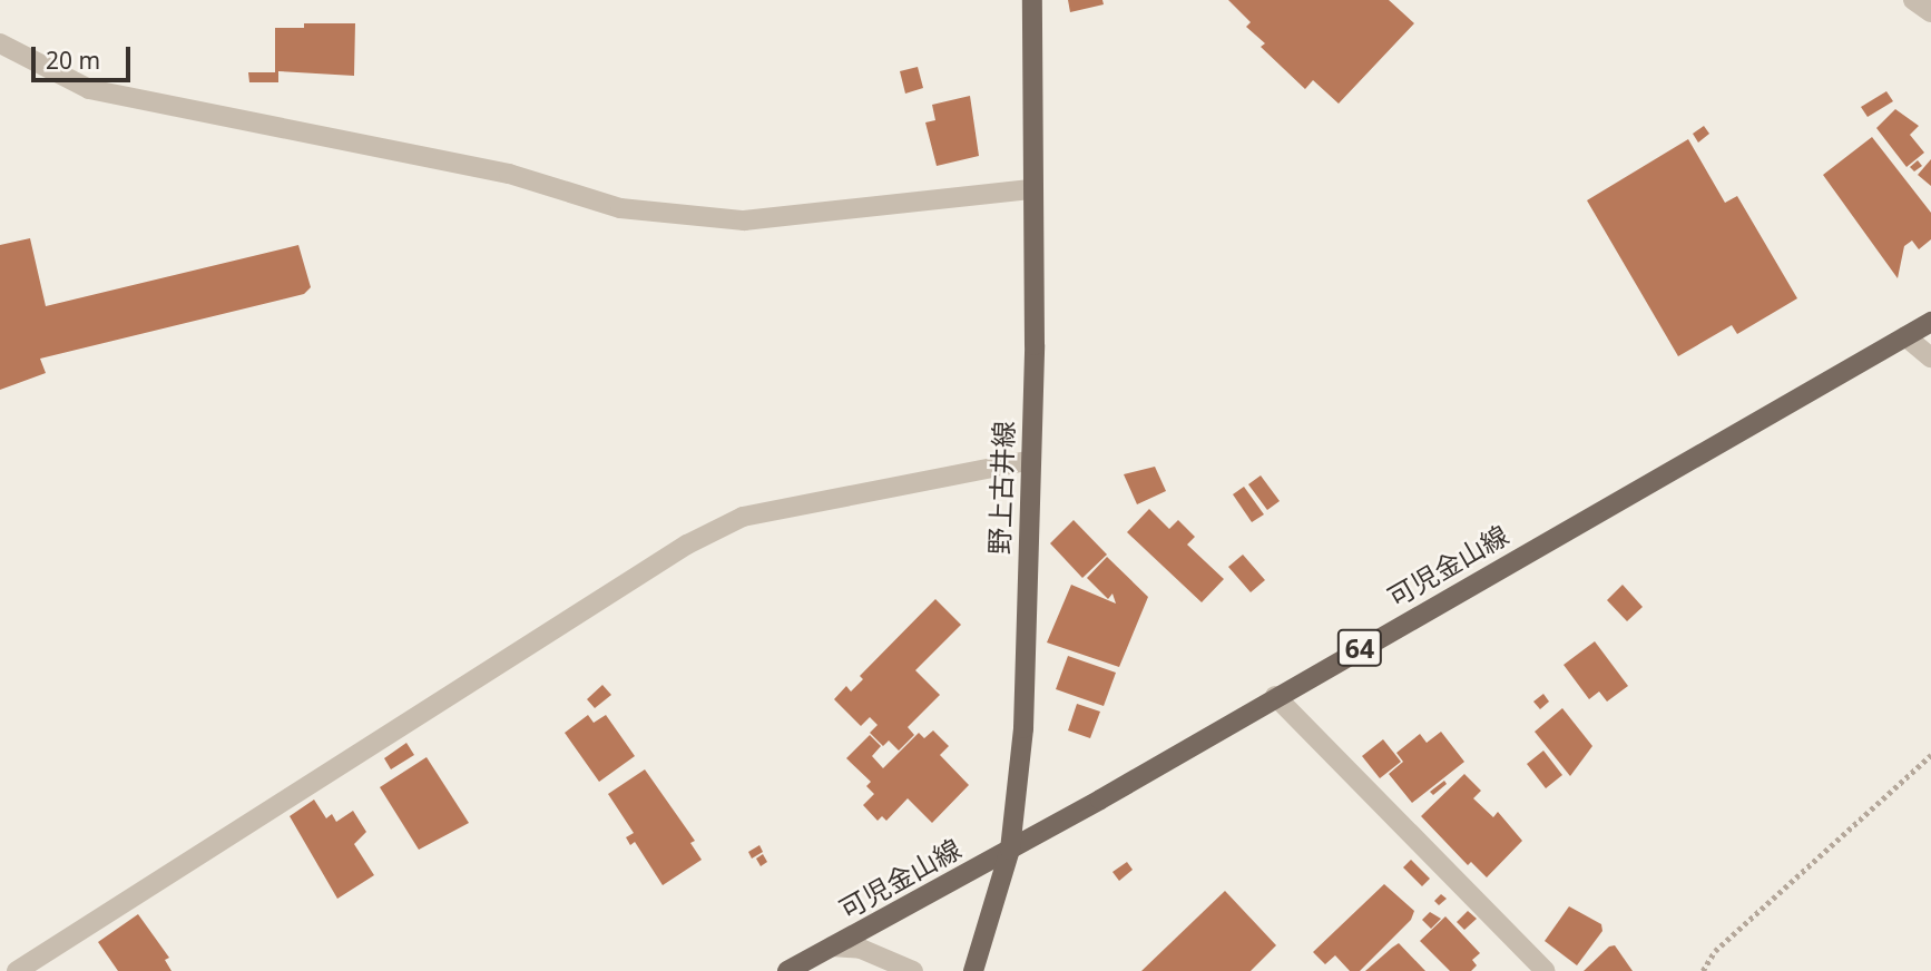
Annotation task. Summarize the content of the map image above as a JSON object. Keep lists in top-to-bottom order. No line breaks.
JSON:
{"streets":{"main road":["野上古井線","可児金山線","64"]},"crossings":[["野上古井線","可児金山線"]],"scale_bar":"20 m"}
